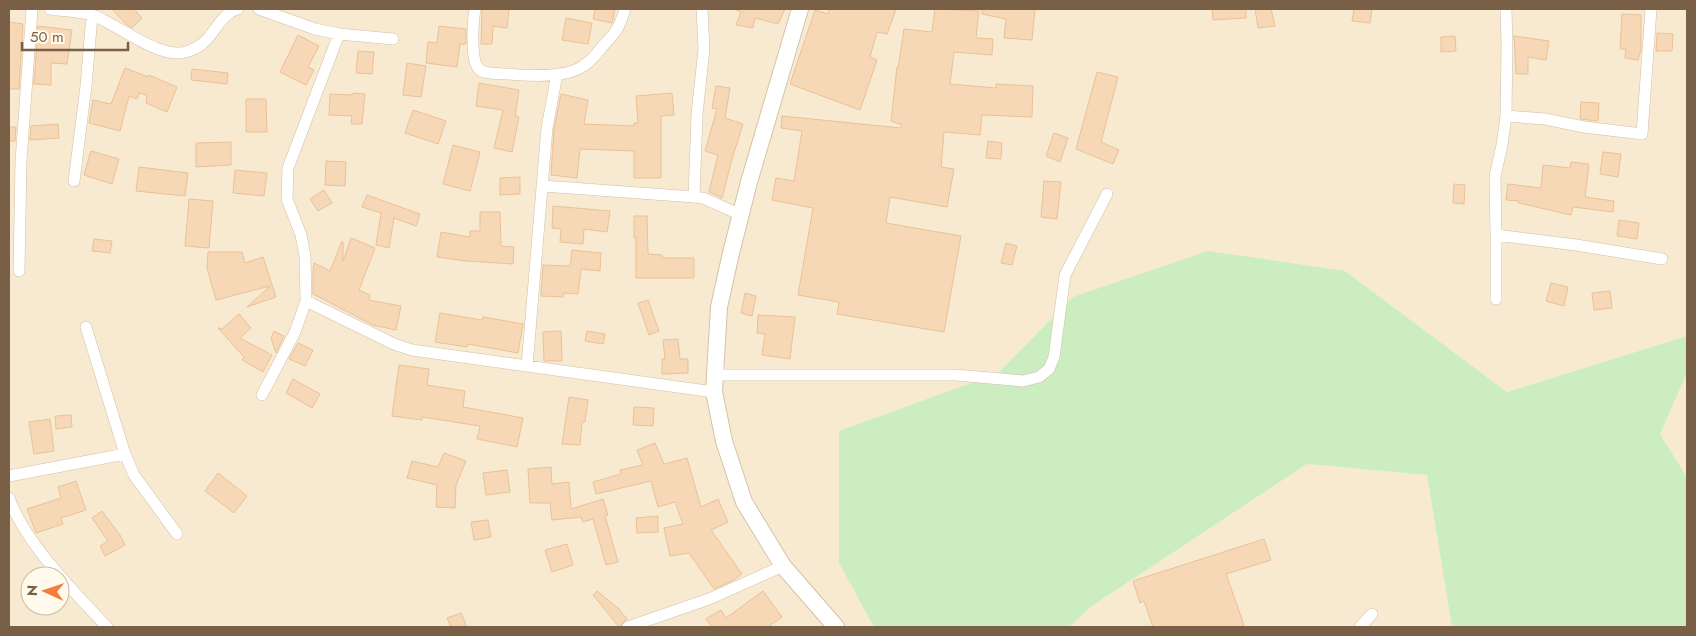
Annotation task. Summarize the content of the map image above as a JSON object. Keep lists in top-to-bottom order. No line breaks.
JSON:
{"scale_bar":"50 m","north":"left"}
